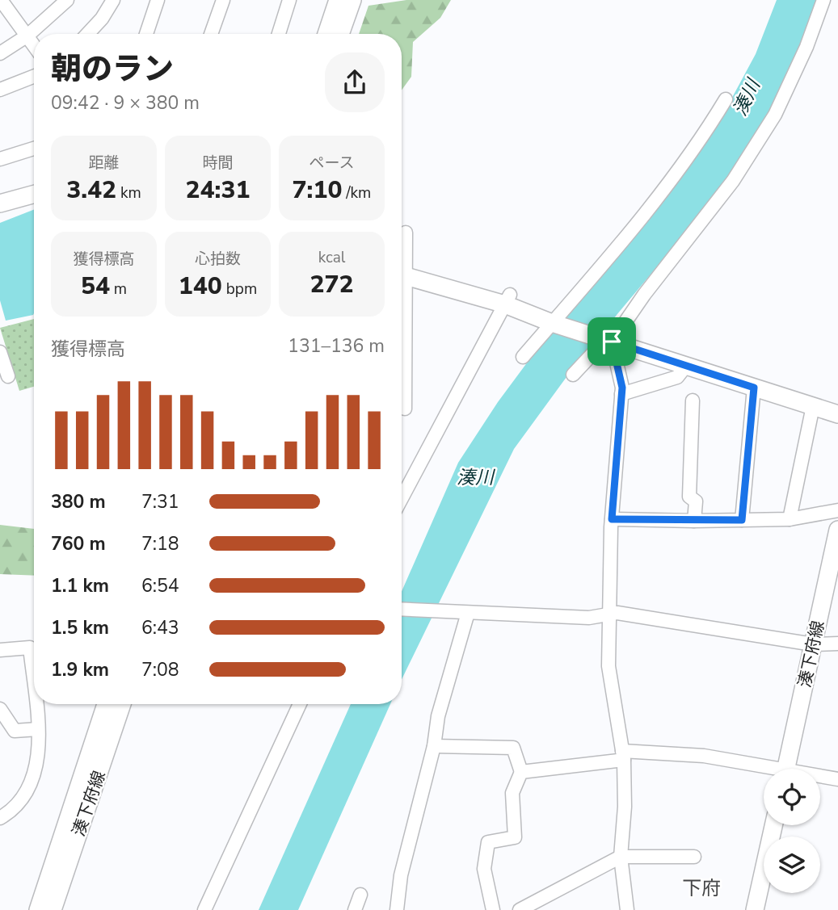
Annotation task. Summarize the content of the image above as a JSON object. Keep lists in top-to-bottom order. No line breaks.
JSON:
{"streets":{"main road":["湊下府線"]},"districts":["下府"],"water":["湊川"],"page":{"heading":["朝のラン","09:42 · 9 × 380 m"],"stats":[["距離","3.42 km"],["時間","24:31"],["ペース","7:10 /km"],["獲得標高","54 m"],["心拍数","140 bpm"],["kcal","272"]],"chart":["獲得標高","131–136 m"],"list":[{"name":"380 m","note":"7:31"},{"name":"760 m","note":"7:18"},{"name":"1.1 km","note":"6:54"},{"name":"1.5 km","note":"6:43"},{"name":"1.9 km","note":"7:08"}]}}
